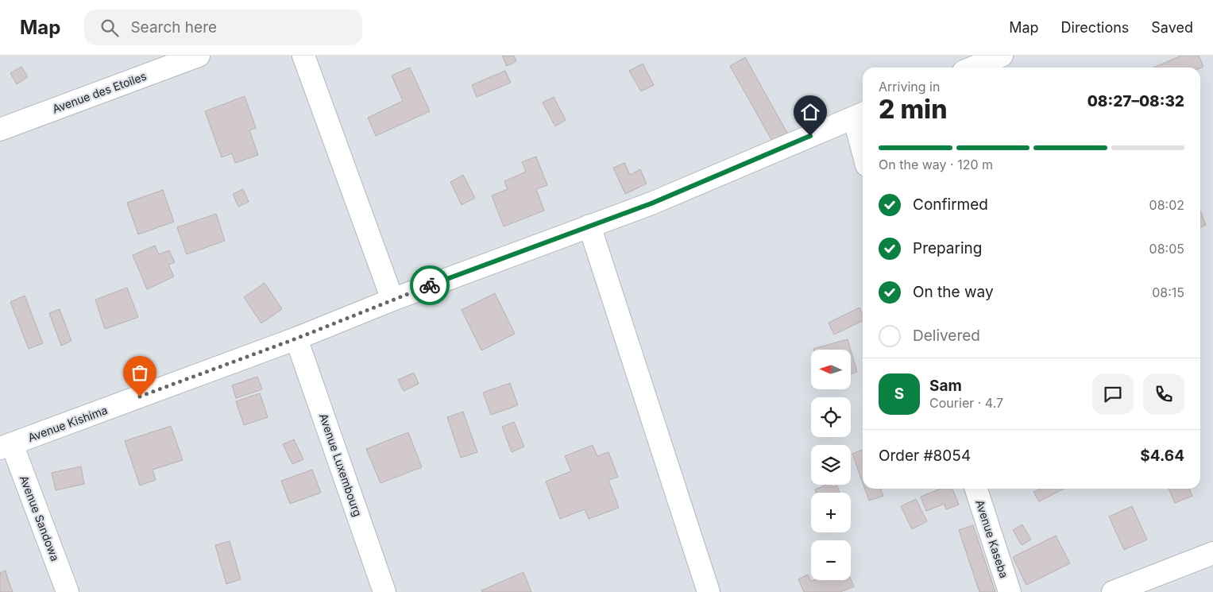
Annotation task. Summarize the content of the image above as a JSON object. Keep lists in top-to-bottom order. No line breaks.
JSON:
{"streets":{"street":["Avenue des Etoiles","Avenue Kishima","Avenue Luxembourg","Avenue Sandowa","Avenue Kaseba"]},"crossings":[["Avenue Kishima","Avenue Luxembourg"],["Avenue Kishima","Avenue Sandowa"]],"north":"left","page":{"header":"Map","search":"Search here","nav":["Map","Directions","Saved"],"heading":["2 min","Arriving in","08:27–08:32"],"panel":["Sam","Courier · 4.7","Order #8054","$4.64"],"bar":"On the way · 120 m","list":[["Confirmed","08:02"],["Preparing","08:05"],["On the way","08:15"],"Delivered"],"map_buttons":["+","−"],"round":"S"}}
